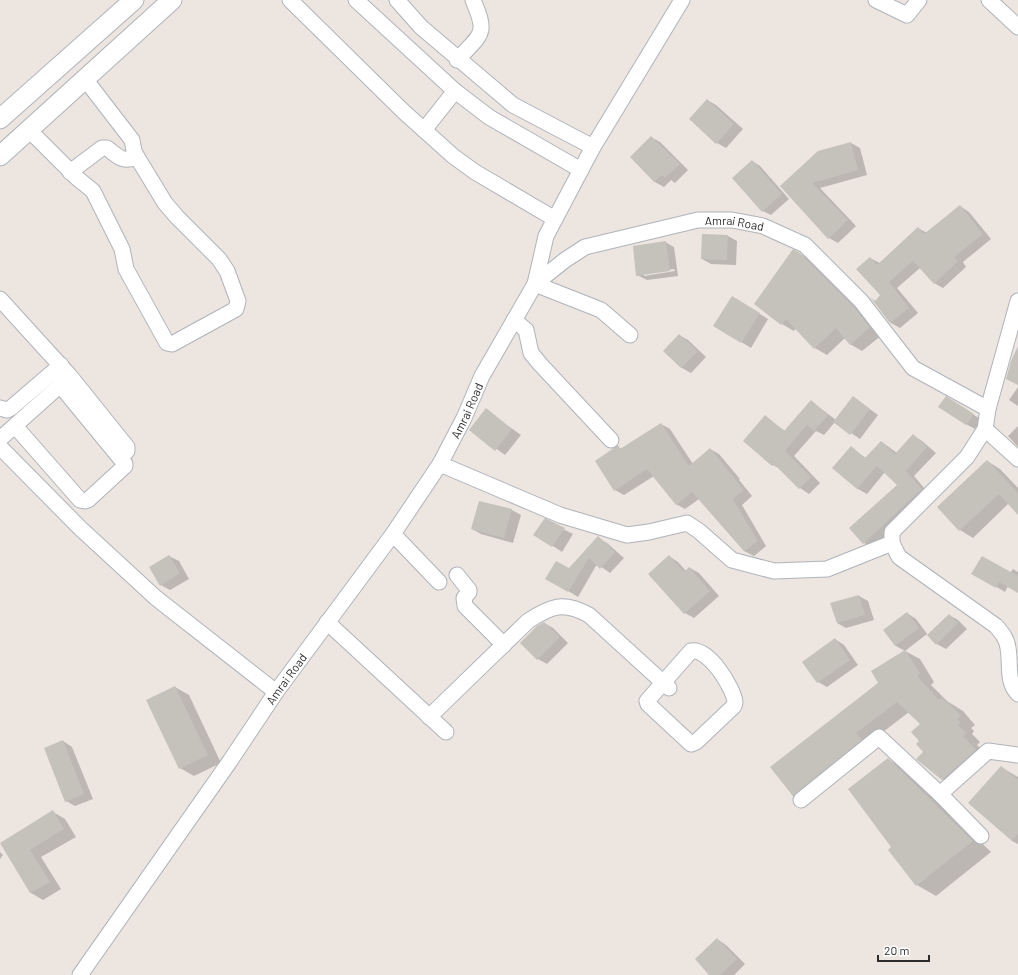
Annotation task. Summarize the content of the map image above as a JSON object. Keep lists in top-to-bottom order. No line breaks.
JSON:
{"streets":{"street":["Amrai Road"]},"scale_bar":"20 m"}
